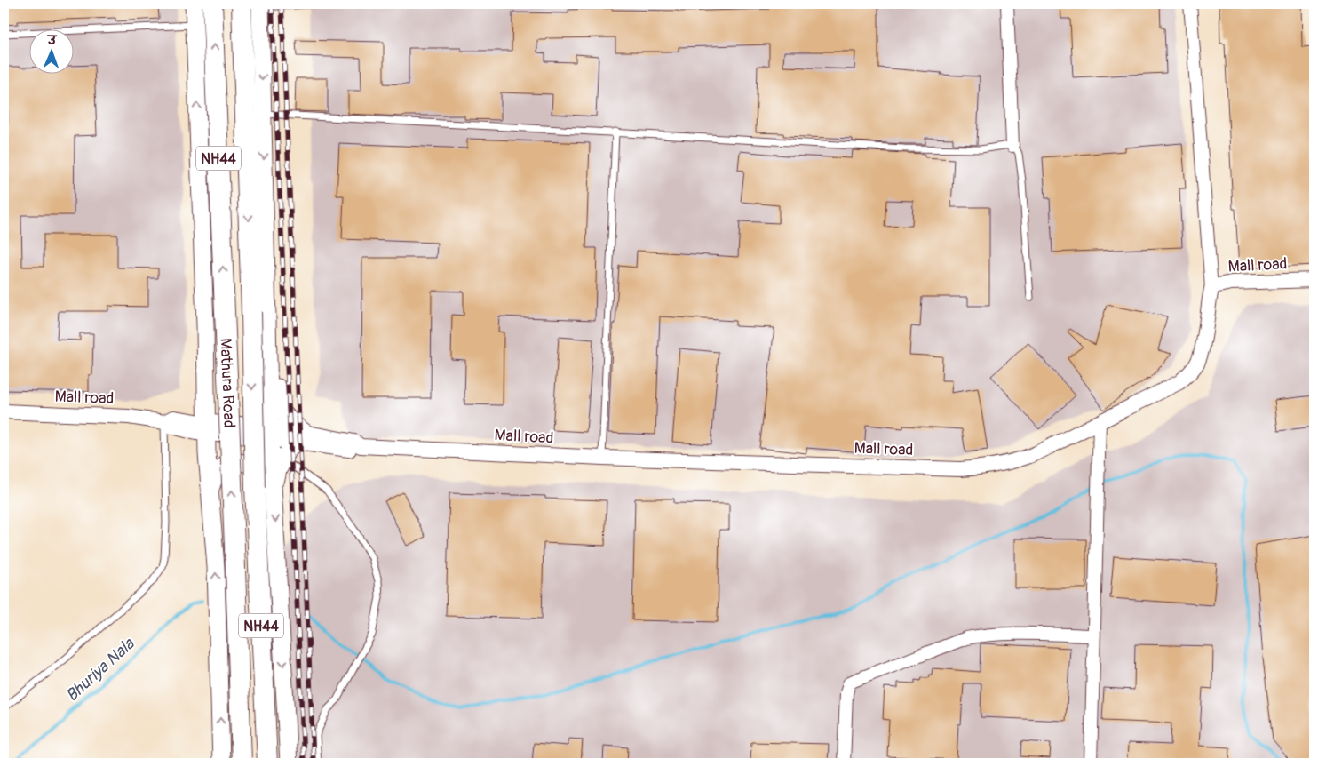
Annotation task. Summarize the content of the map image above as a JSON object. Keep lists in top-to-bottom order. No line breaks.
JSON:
{"streets":{"highway":["NH44","Mathura Road"],"street":["Mall road"]},"water":["Bhuriya Nala"],"north":"top"}
